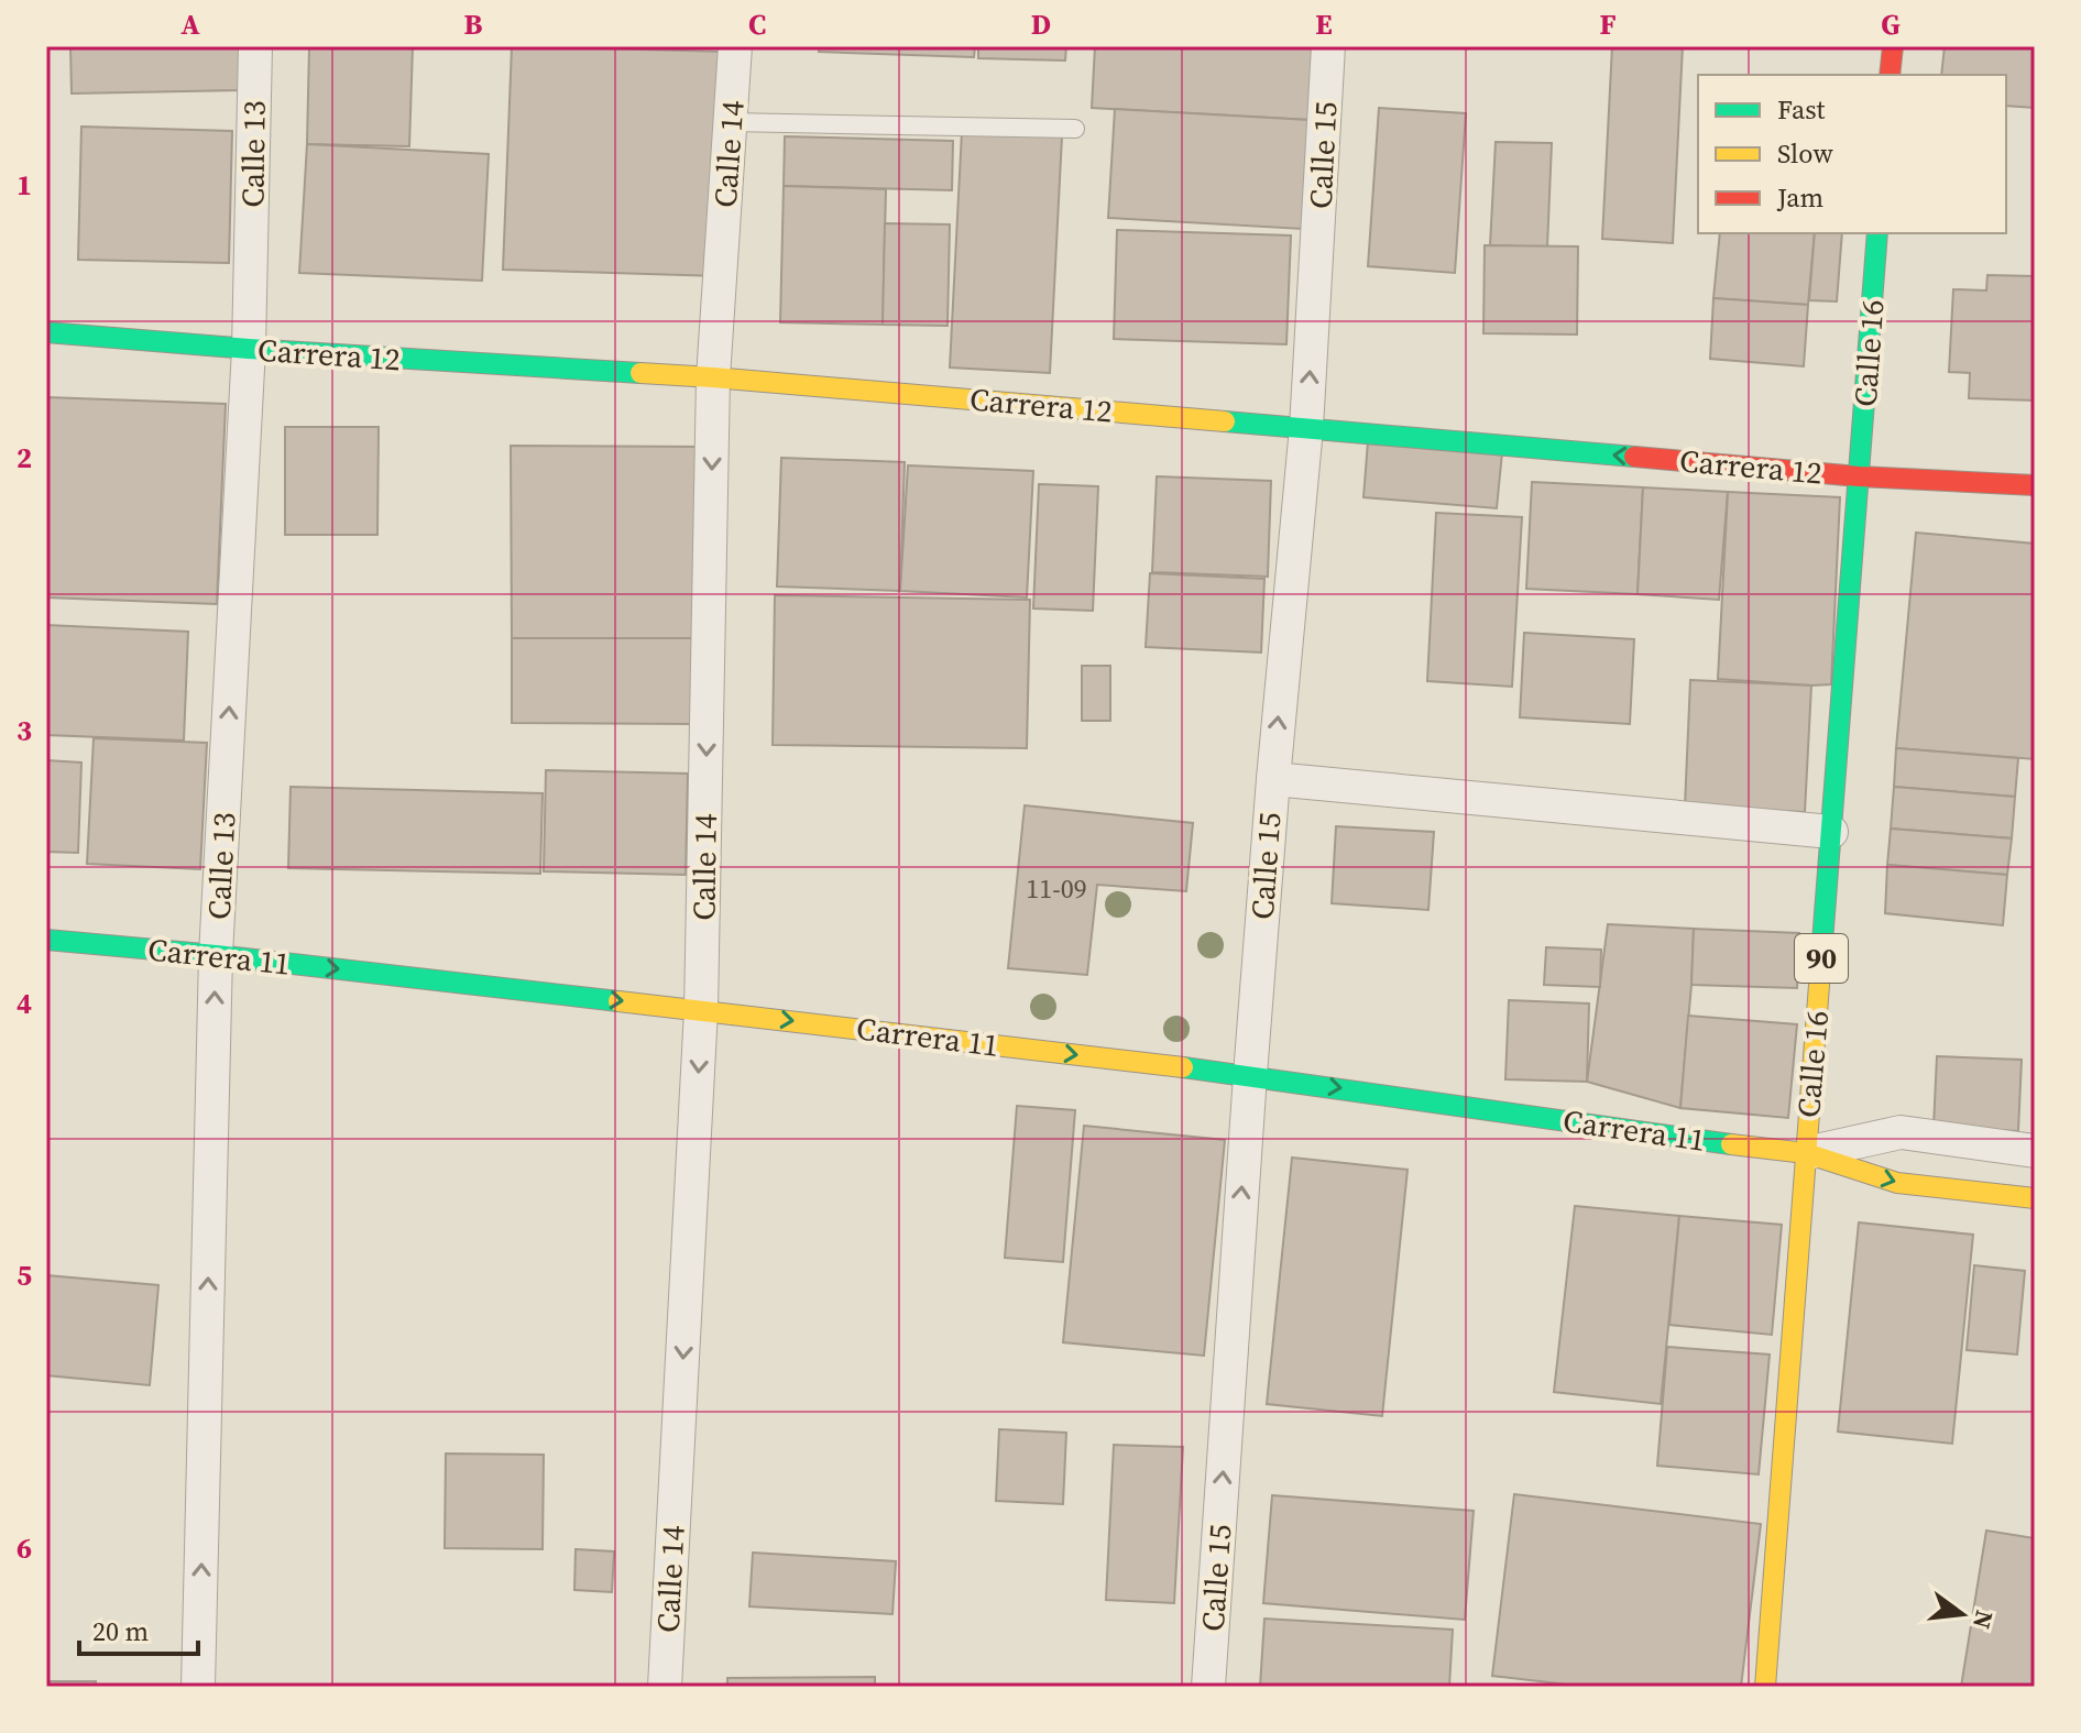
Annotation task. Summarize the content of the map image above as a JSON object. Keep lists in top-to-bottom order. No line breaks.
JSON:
{"streets":{"main road":["Calle 16","Carrera 12","Carrera 11","90"],"street":["Calle 13","Calle 14","Calle 15"]},"crossings":[["Calle 13","Carrera 12"],["Calle 13","Carrera 11"],["Calle 14","Carrera 12"],["Calle 14","Carrera 11"],["Calle 15","Carrera 12"],["Calle 15","Carrera 11"],["Calle 16","Carrera 12"],["Calle 16","Carrera 11"]],"one_way":["Calle 13","Calle 14","Calle 15","Carrera 11"],"house_numbers":["11-09"],"legend":["Fast","Slow","Jam"],"scale_bar":"20 m","north":"right","grid":{"columns":["A","B","C","D","E","F","G"],"rows":["1","2","3","4","5","6"]}}
